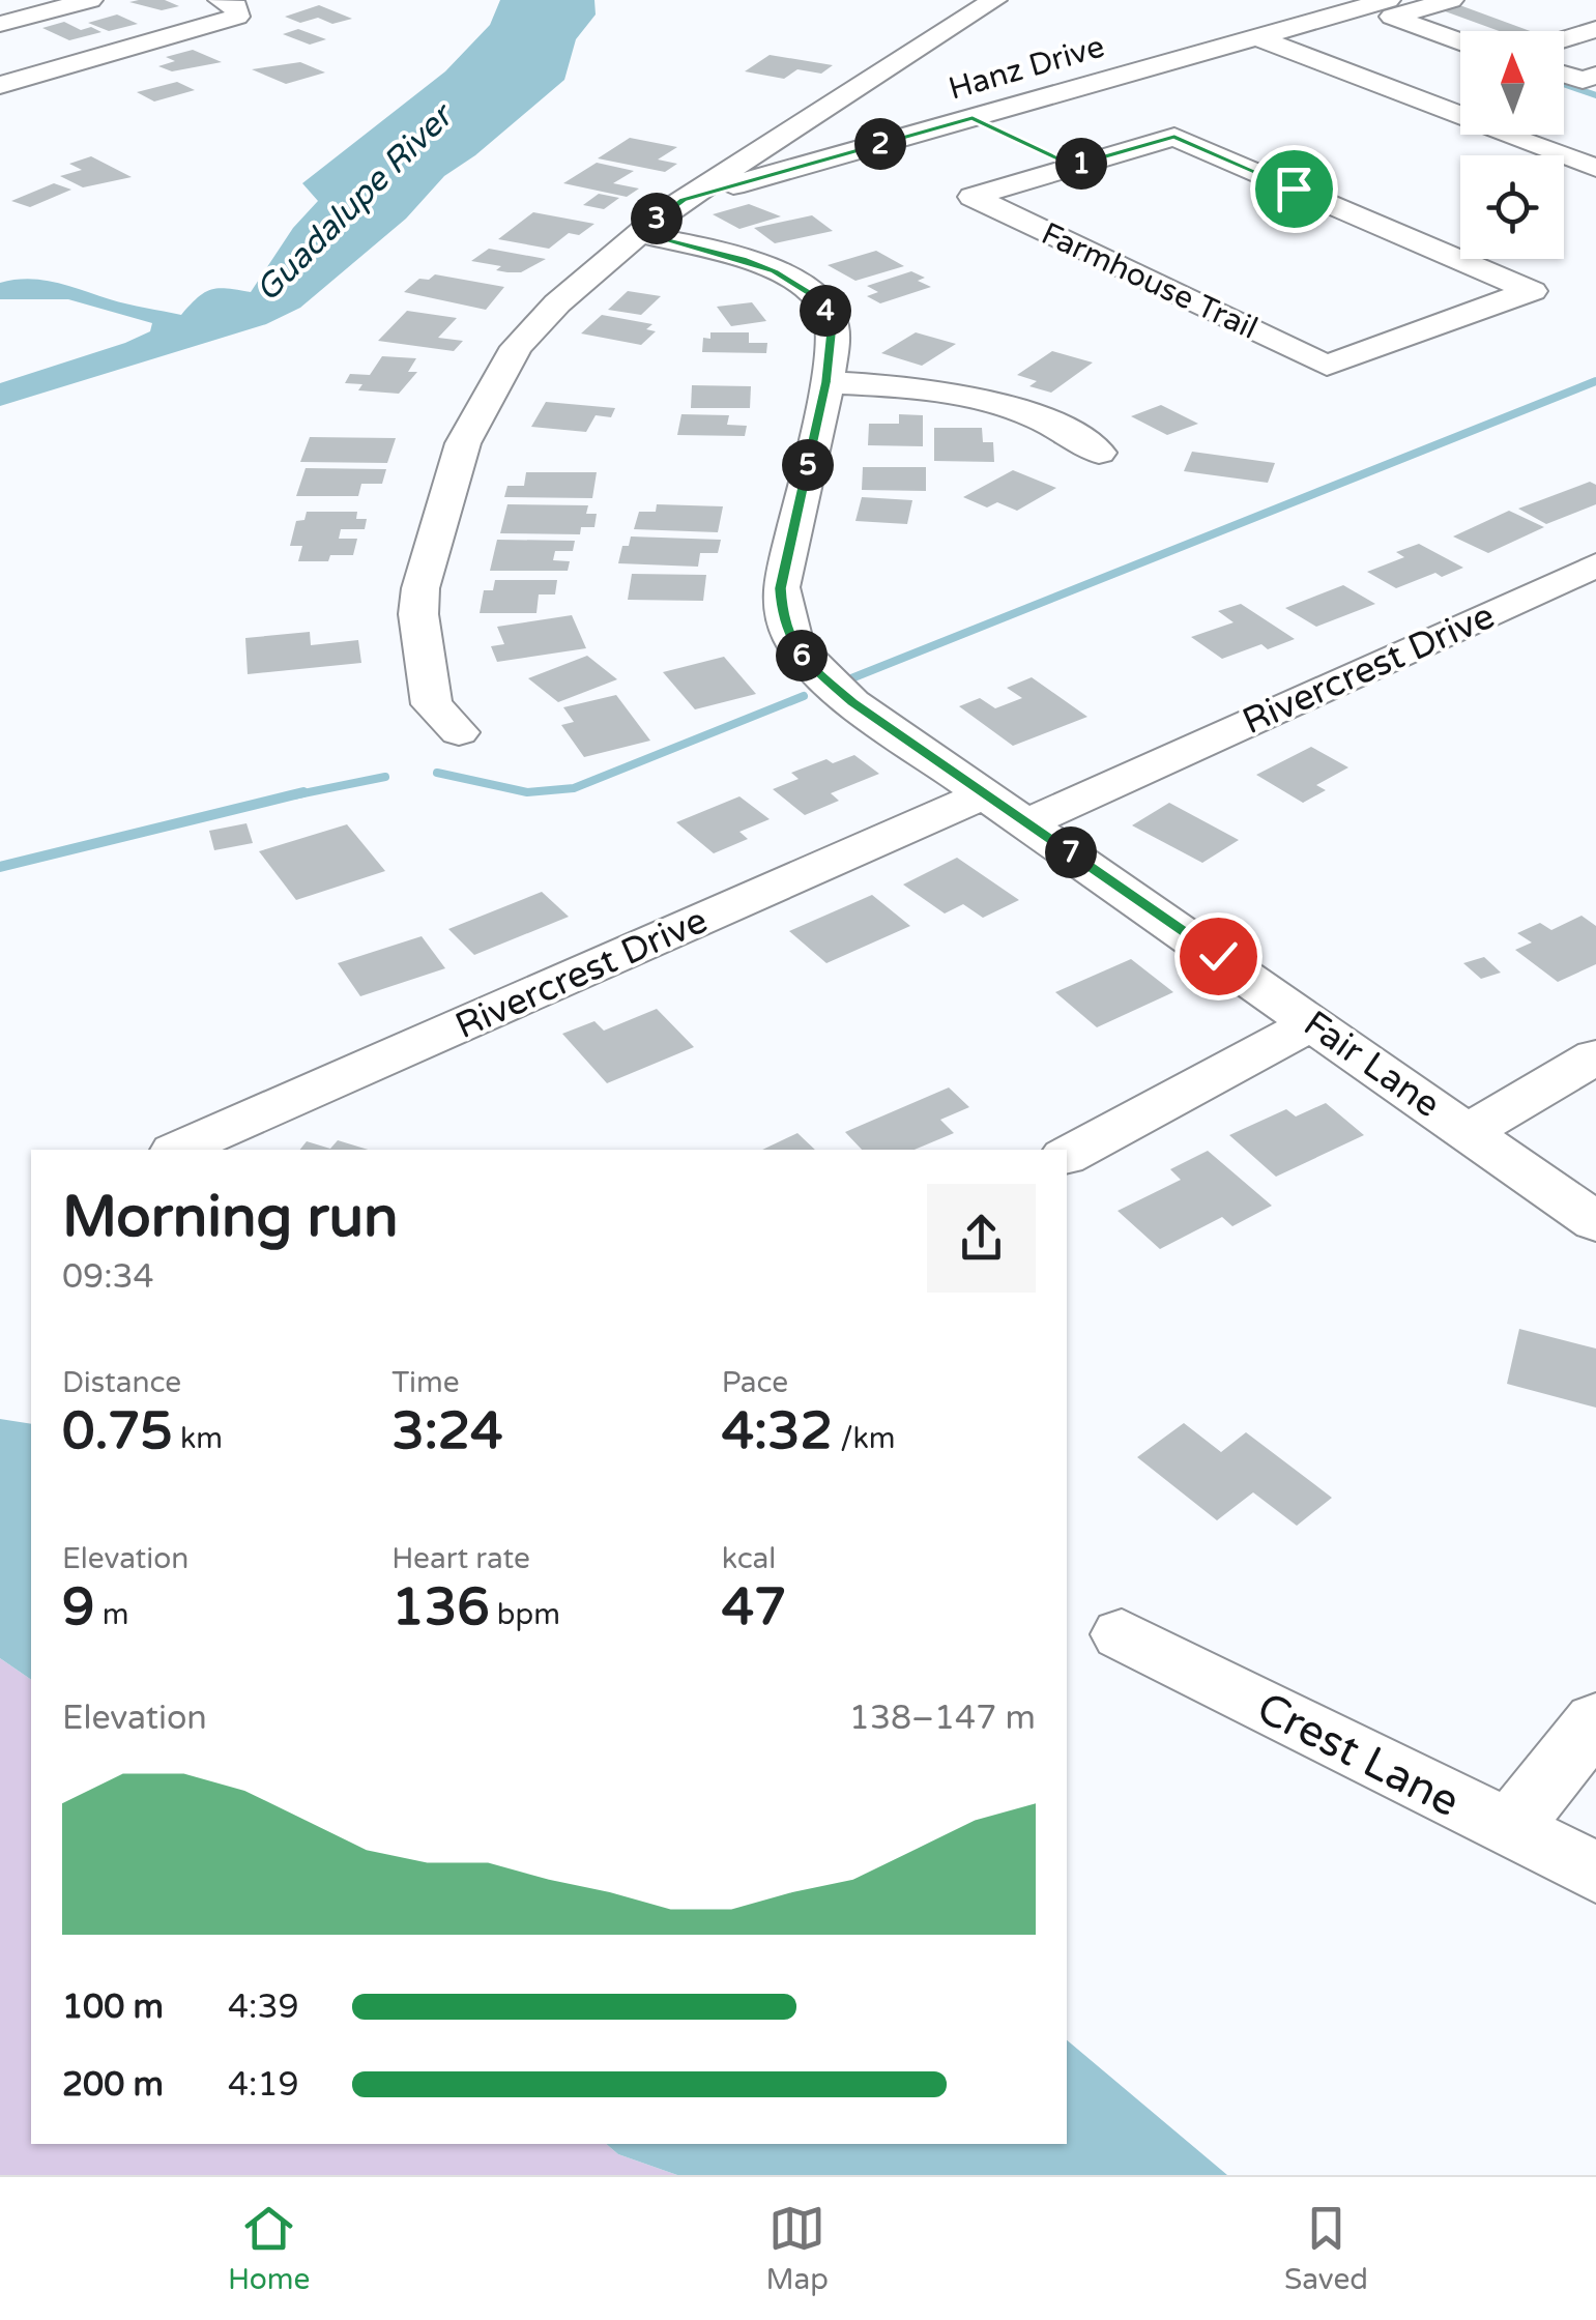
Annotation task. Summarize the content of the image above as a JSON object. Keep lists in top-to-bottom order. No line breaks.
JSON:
{"streets":{"street":["Hanz Drive","Farmhouse Trail","Rivercrest Drive","Fair Lane","Crest Lane"]},"crossings":[["Rivercrest Drive","Fair Lane"]],"water":["Guadalupe River"],"north":"top","page":{"pins":["2","1","3","4","5","6","7"],"heading":["Morning run","09:34"],"stats":[["Distance","0.75 km"],["Time","3:24"],["Pace","4:32 /km"],["Elevation","9 m"],["Heart rate","136 bpm"],["kcal","47"]],"chart":["Elevation","138–147 m"],"list":[{"name":"100 m","note":"4:39"},{"name":"200 m","note":"4:19"}],"tabs":["Home","Map","Saved"]}}
